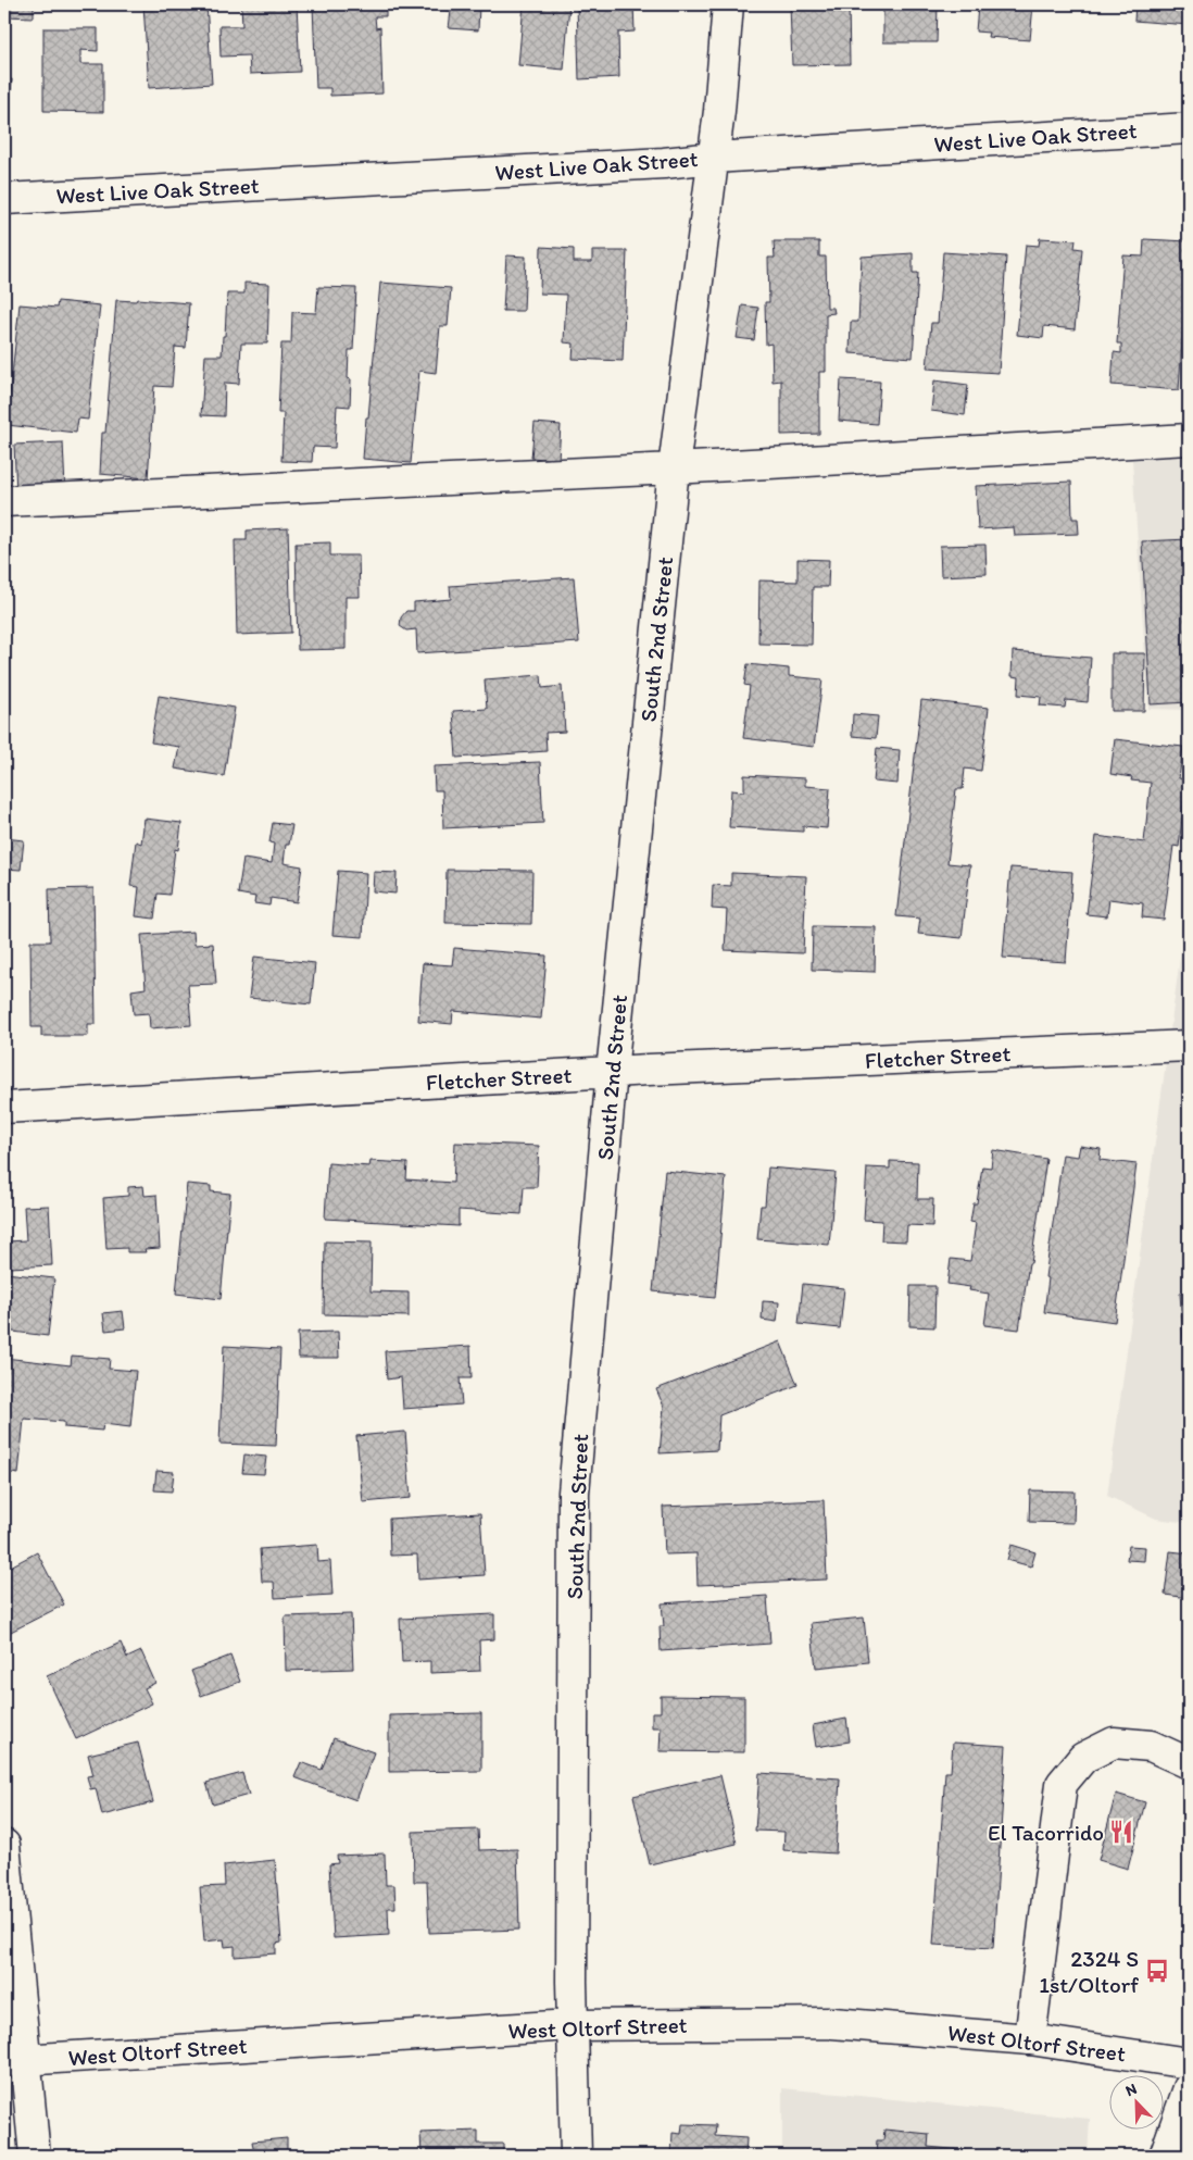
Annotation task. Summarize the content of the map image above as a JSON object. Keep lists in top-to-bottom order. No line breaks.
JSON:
{"streets":{"street":["West Live Oak Street","South 2nd Street","Fletcher Street","West Oltorf Street"]},"crossings":[["West Live Oak Street","South 2nd Street"],["South 2nd Street","Fletcher Street"],["South 2nd Street","West Oltorf Street"]],"places":{"restaurant":["El Tacorrido"],"bus stop":["2324 S 1st/Oltorf"]},"north":"top left"}
